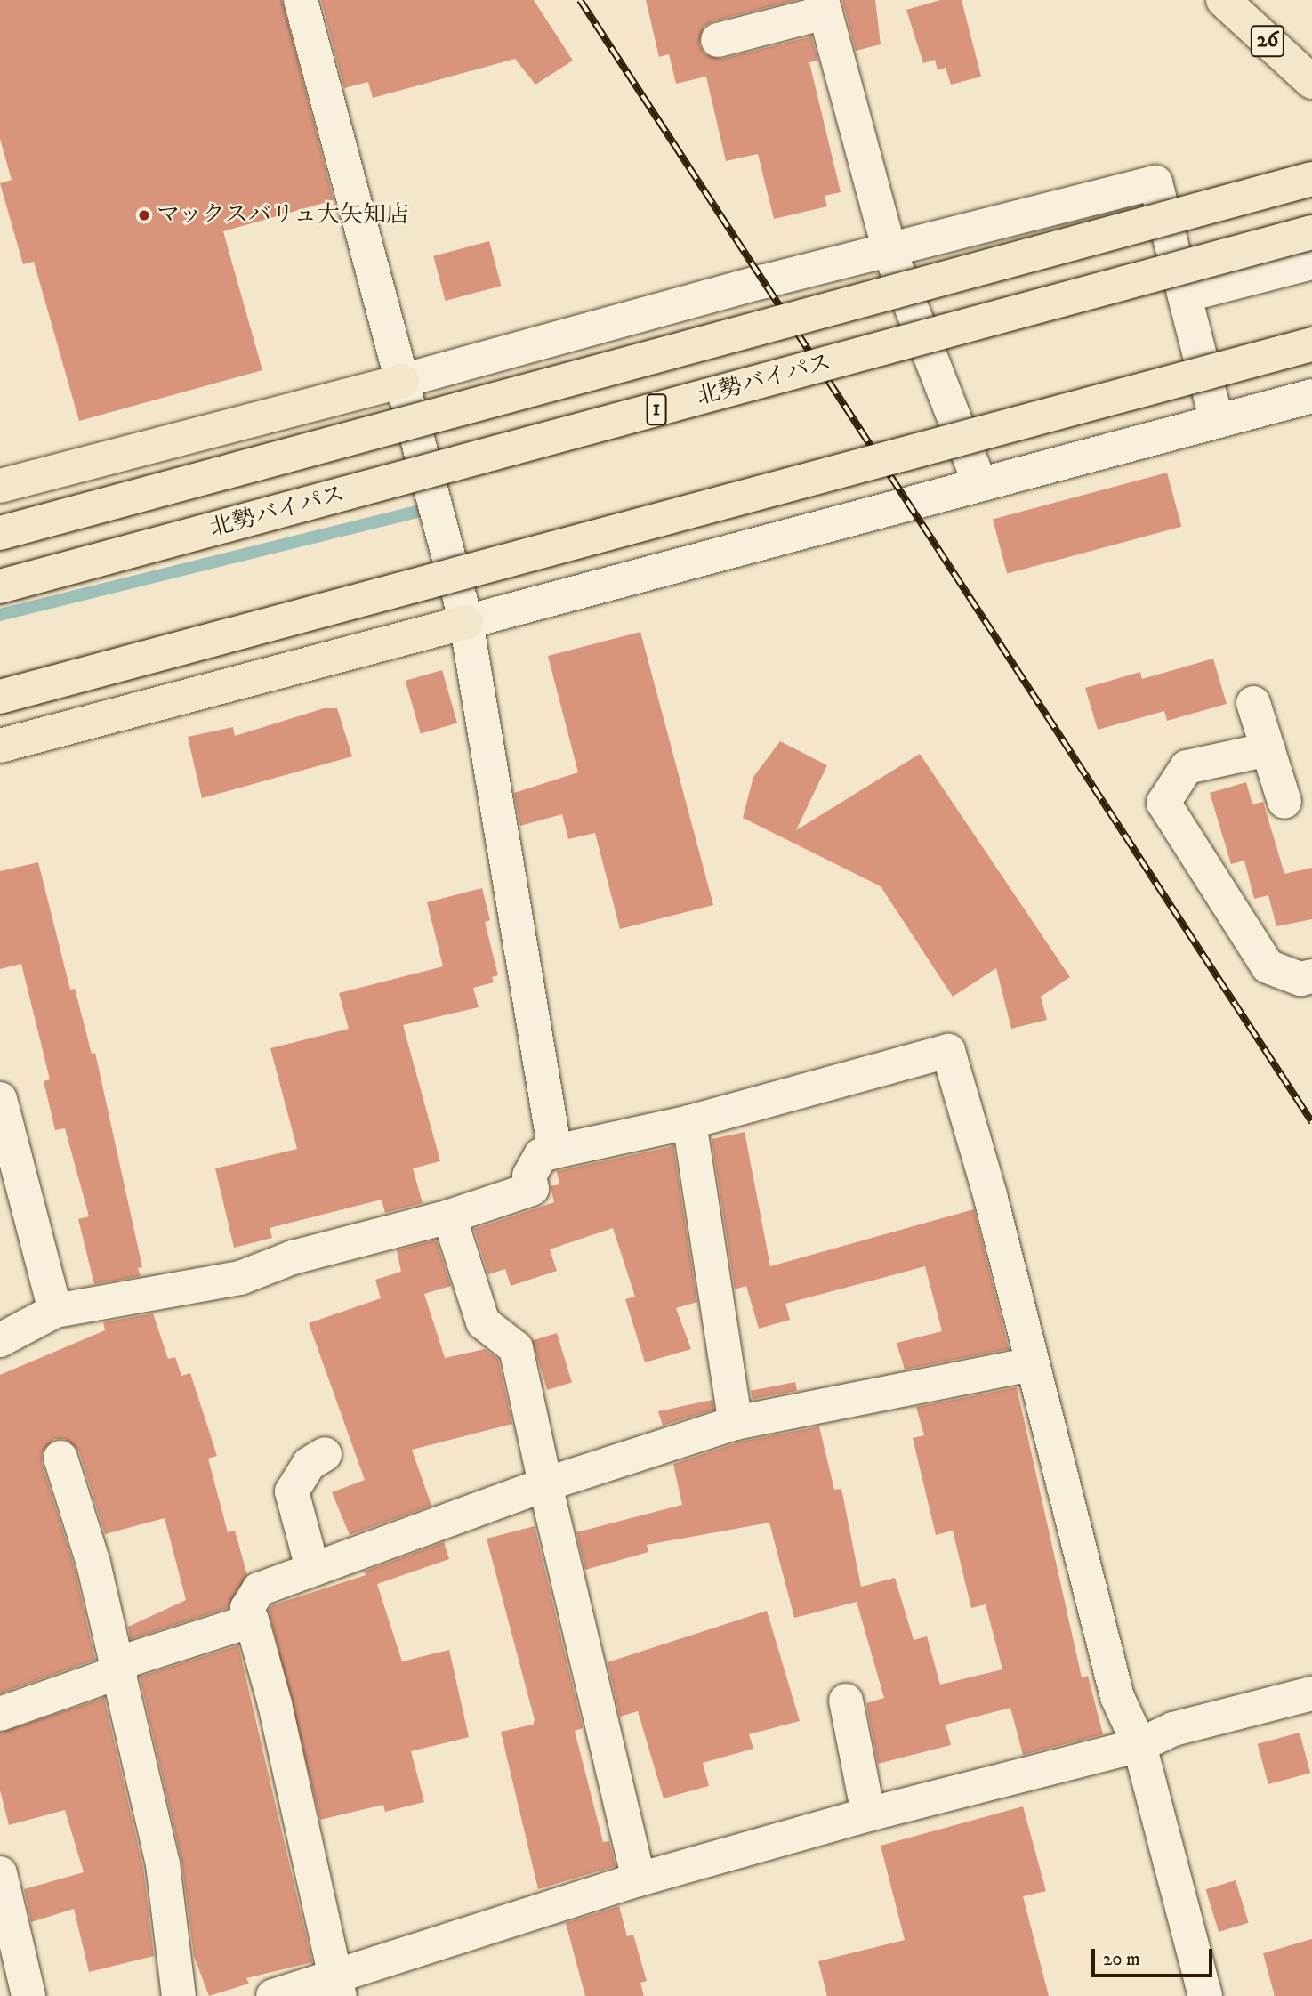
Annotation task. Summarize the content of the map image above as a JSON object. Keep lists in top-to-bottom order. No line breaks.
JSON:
{"streets":{"main road":["26","北勢バイパス","1"]},"places":["マックスバリュ大矢知店"],"scale_bar":"20 m"}
